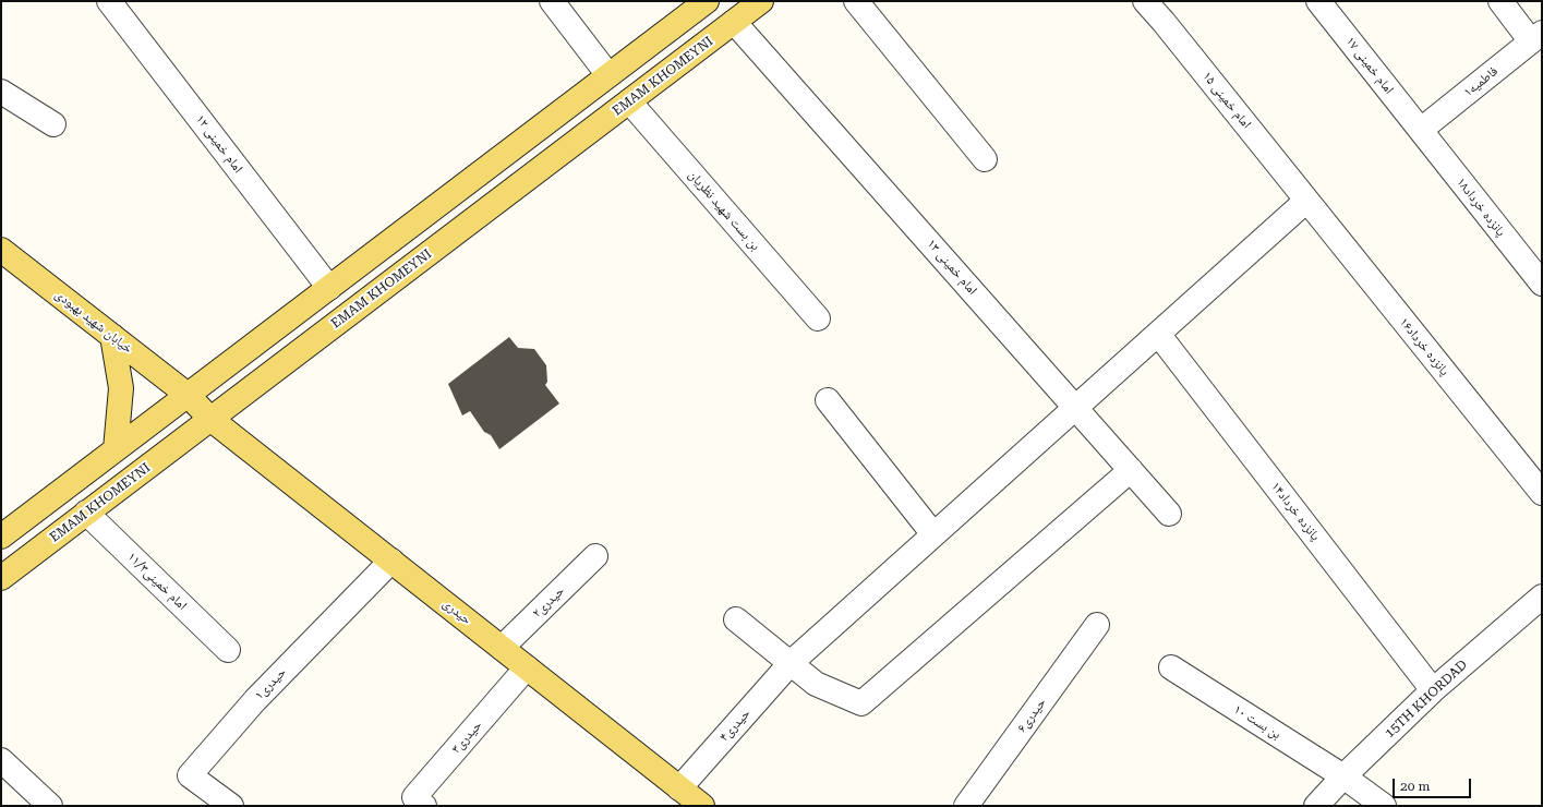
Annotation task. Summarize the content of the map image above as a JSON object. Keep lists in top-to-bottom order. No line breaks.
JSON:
{"streets":{"main road":["EMAM KHOMEYNI","خیابان شهید بهبودی","حیدری"],"street":["امام خمینی ۱۷","فاطمیه۱","امام خمینی ۱۵","امام خمینی ۱۲","پانزده خرداد۱۸","بن بست شهید نظریان","امام خمینی ۱۳","پانزده خرداد۱۶","پانزده خرداد۱۴","امام خمینی۱۱/۳","حیدری۲","حیدری۱","15TH KHORDAD","حیدری۶","بن بست ۱۰","حیدری۴","حیدری۳"]},"crossings":[["امام خمینی ۱۷","فاطمیه۱"],["امام خمینی ۱۷","پانزده خرداد۱۸"],["EMAM KHOMEYNI","بن بست شهید نظریان"],["EMAM KHOMEYNI","امام خمینی ۱۳"],["EMAM KHOMEYNI","خیابان شهید بهبودی"],["EMAM KHOMEYNI","امام خمینی۱۱/۳"],["EMAM KHOMEYNI","حیدری"],["فاطمیه۱","پانزده خرداد۱۸"],["امام خمینی ۱۵","پانزده خرداد۱۶"],["امام خمینی ۱۵","حیدری۴"],["امام خمینی ۱۳","حیدری۴"],["خیابان شهید بهبودی","حیدری"],["پانزده خرداد۱۶","حیدری۴"],["پانزده خرداد۱۴","15TH KHORDAD"],["پانزده خرداد۱۴","حیدری۴"],["حیدری۲","حیدری"],["حیدری","حیدری۱"],["حیدری","حیدری۴"],["حیدری","حیدری۳"],["15TH KHORDAD","بن بست ۱۰"]],"scale_bar":"20 m"}
